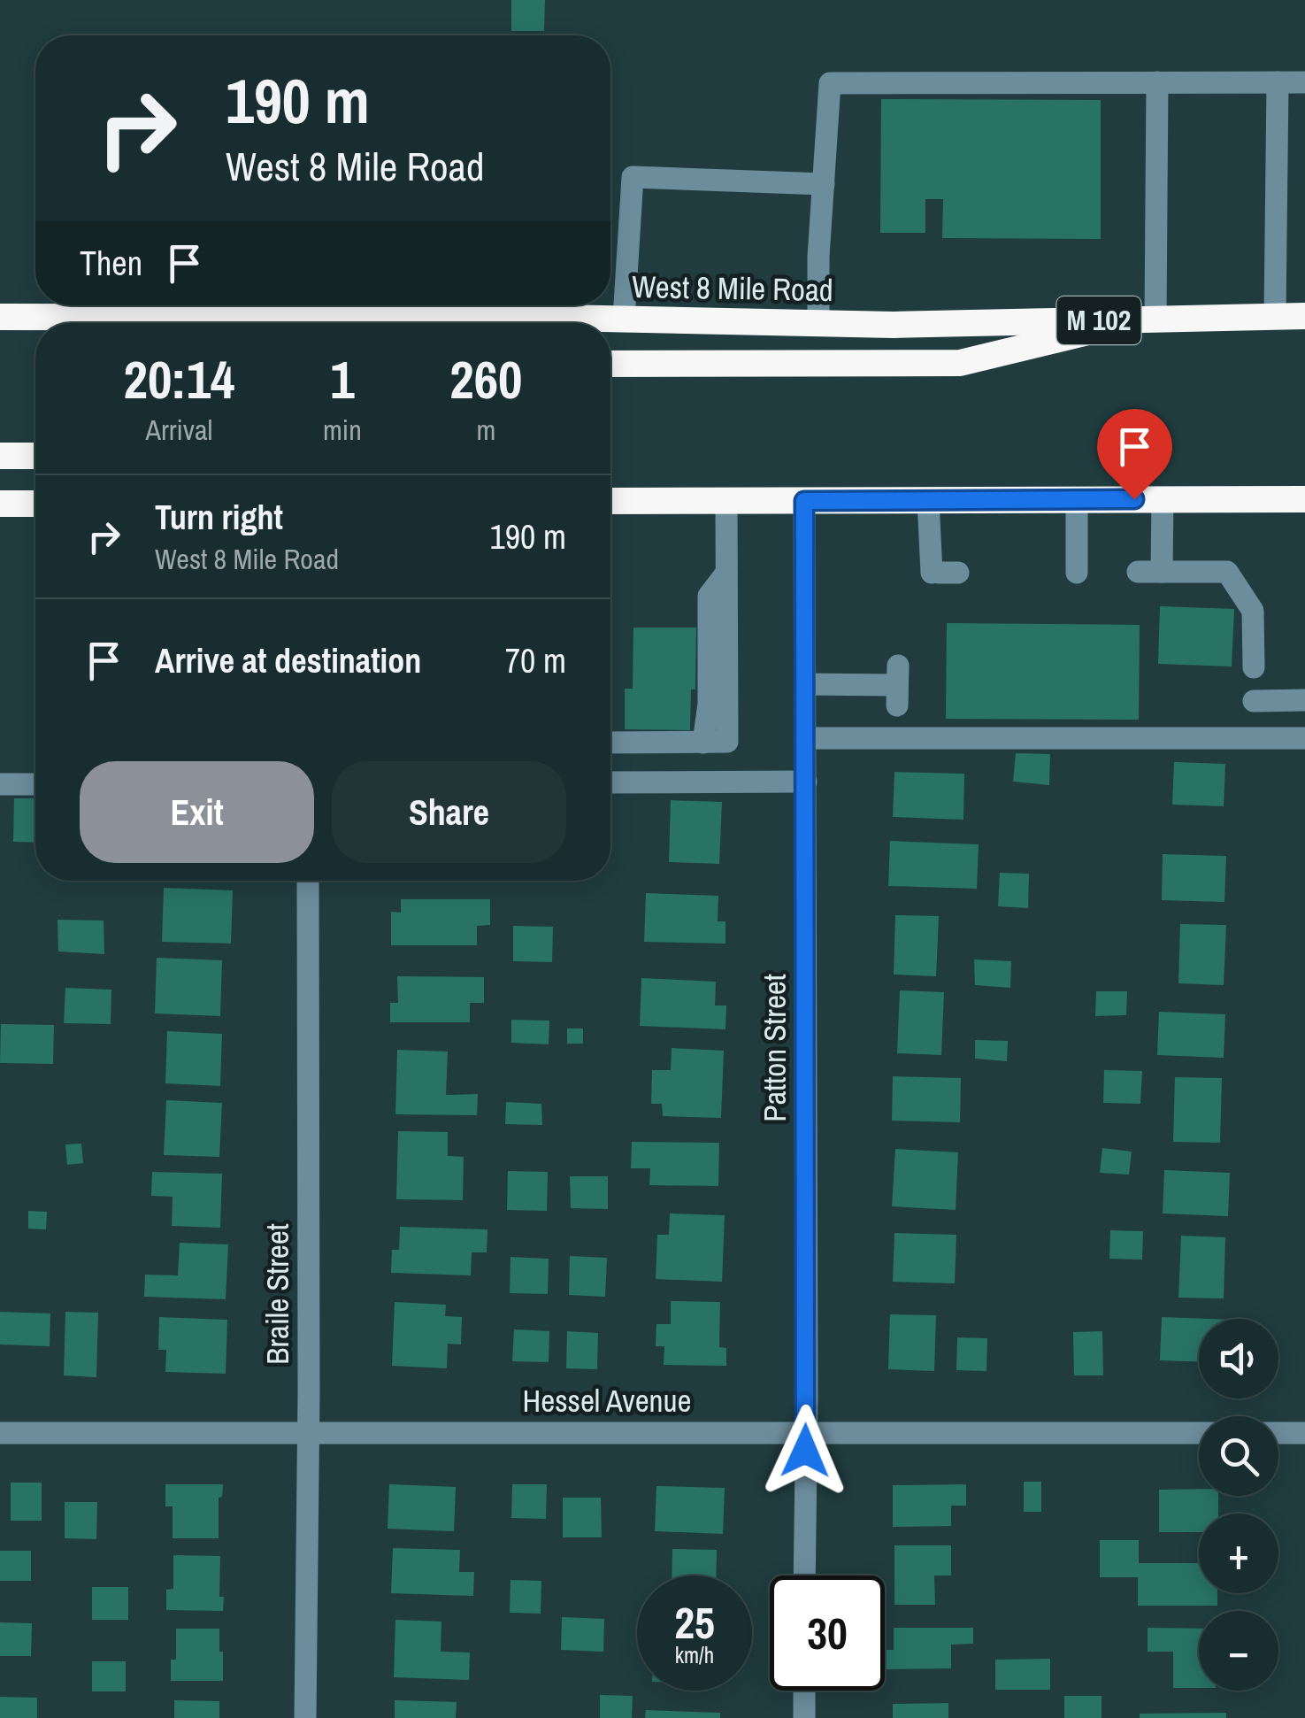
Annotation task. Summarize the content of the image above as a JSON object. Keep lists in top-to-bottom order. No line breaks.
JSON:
{"streets":{"highway":["West 8 Mile Road","M 102"],"street":["Patton Street","Braile Street","Hessel Avenue"]},"crossings":[["Patton Street","Hessel Avenue"],["Braile Street","Hessel Avenue"]],"page":{"turn":["190 m","West 8 Mile Road"],"then":"Then","eta":["20:14","Arrival","1","min","260","m"],"list":[{"name":"Turn right","note":"West 8 Mile Road","value":"190 m"},{"name":"Arrive at destination","value":"70 m"}],"buttons":["Exit","Share"],"map_buttons":["+","−"],"speed":"25 km/h","limit":"30"}}
